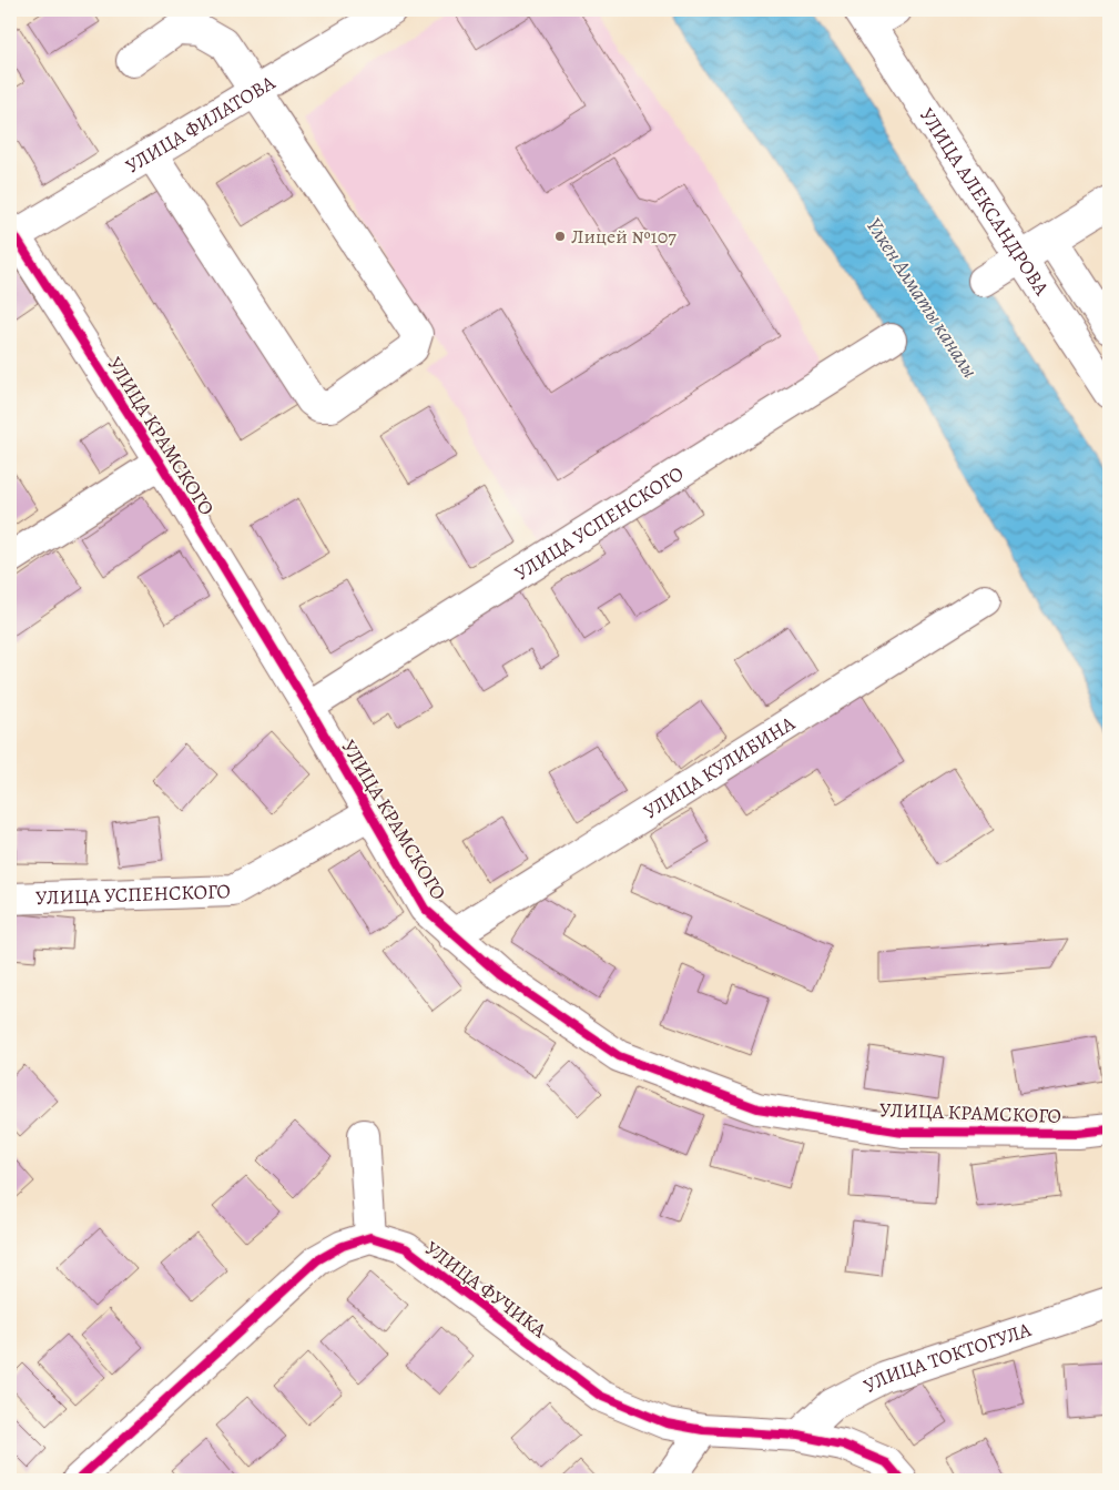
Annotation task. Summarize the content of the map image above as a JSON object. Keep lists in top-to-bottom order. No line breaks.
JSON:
{"streets":{"street":["УЛИЦА ФИЛАТОВА","УЛИЦА АЛЕКСАНДРОВА","УЛИЦА КРАМСКОГО","УЛИЦА УСПЕНСКОГО","УЛИЦА КУЛИБИНА","УЛИЦА ФУЧИКА","УЛИЦА ТОКТОГУЛА"]},"crossings":[["УЛИЦА ФИЛАТОВА","УЛИЦА КРАМСКОГО"],["УЛИЦА КРАМСКОГО","УЛИЦА УСПЕНСКОГО"],["УЛИЦА КРАМСКОГО","УЛИЦА КУЛИБИНА"],["УЛИЦА ФУЧИКА","УЛИЦА ТОКТОГУЛА"]],"water":["Үлкен Алматы каналы"],"places":["Лицей №107"]}
